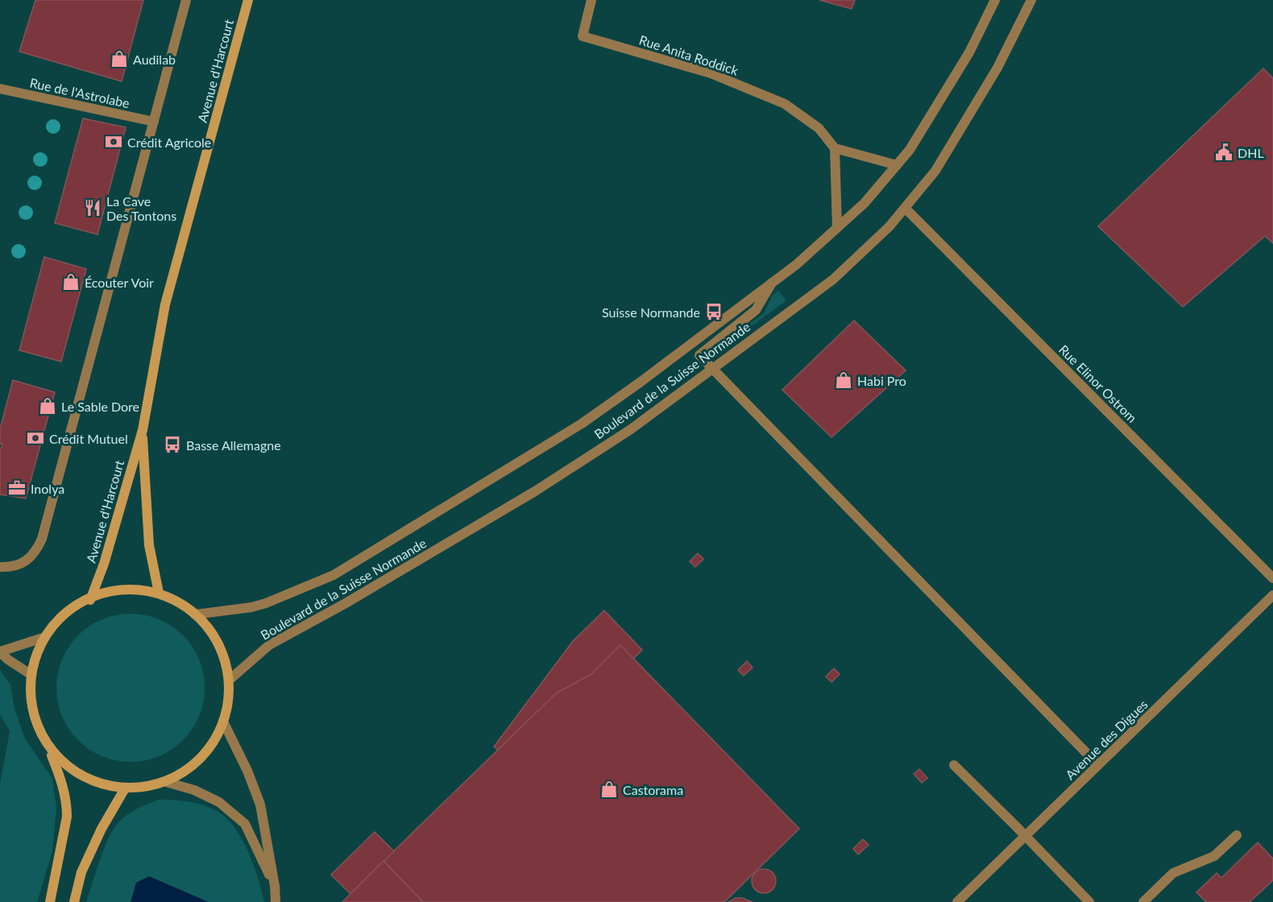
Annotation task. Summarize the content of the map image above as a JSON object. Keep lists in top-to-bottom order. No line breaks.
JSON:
{"streets":{"main road":["Avenue d'Harcourt"],"street":["Rue Anita Roddick","Rue de l'Astrolabe","Boulevard de la Suisse Normande","Rue Elinor Ostrom","Avenue des Digues"]},"crossings":[["Boulevard de la Suisse Normande","Rue Elinor Ostrom"]],"places":{"shop":["Audilab","Écouter Voir","Habi Pro","Le Sable Dore","Castorama"],"bank":["Crédit Agricole","Crédit Mutuel"],"public building":["DHL"],"restaurant":["La Cave Des Tontons"],"bus stop":["Suisse Normande","Basse Allemagne"],"office":["Inolya"]}}
